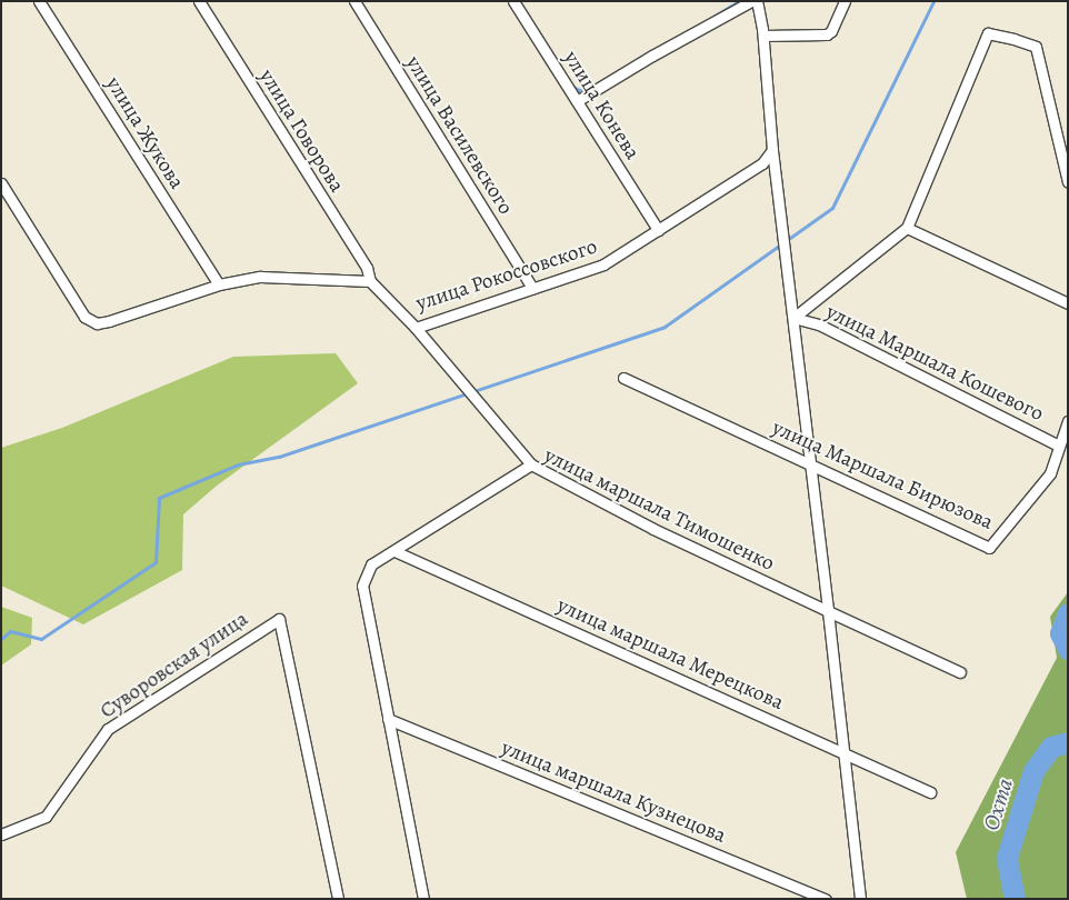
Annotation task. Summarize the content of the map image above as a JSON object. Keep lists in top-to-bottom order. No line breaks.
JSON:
{"streets":{"street":["улица Конева","улица Говорова","улица Жукова","улица Василевского","улица Рокоссовского","улица Маршала Кошевого","улица Маршала Бирюзова","улица маршала Тимошенко","улица маршала Мерецкова","Суворовская улица","улица маршала Кузнецова"]},"crossings":[["улица Конева","улица Рокоссовского"],["улица Говорова","улица Рокоссовского"],["улица Василевского","улица Рокоссовского"],["улица Маршала Кошевого","улица Маршала Бирюзова"],["улица маршала Тимошенко","улица маршала Мерецкова"],["улица маршала Тимошенко","улица маршала Кузнецова"]],"water":["Охта"]}
